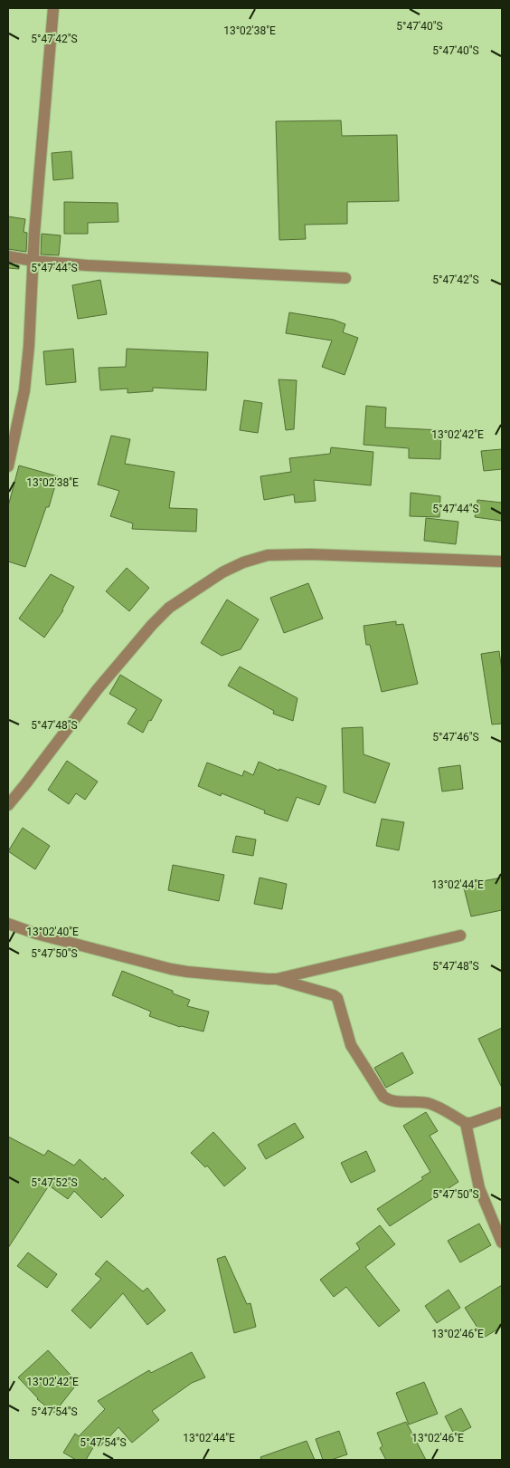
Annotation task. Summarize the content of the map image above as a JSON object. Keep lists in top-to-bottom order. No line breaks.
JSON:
{"coordinates":["5°47'40\"S","13°02'38\"E","5°47'42\"S","5°47'44\"S","13°02'42\"E","5°47'48\"S","5°47'46\"S","13°02'44\"E","13°02'40\"E","5°47'50\"S","5°47'52\"S","13°02'46\"E","5°47'54\"S"]}
